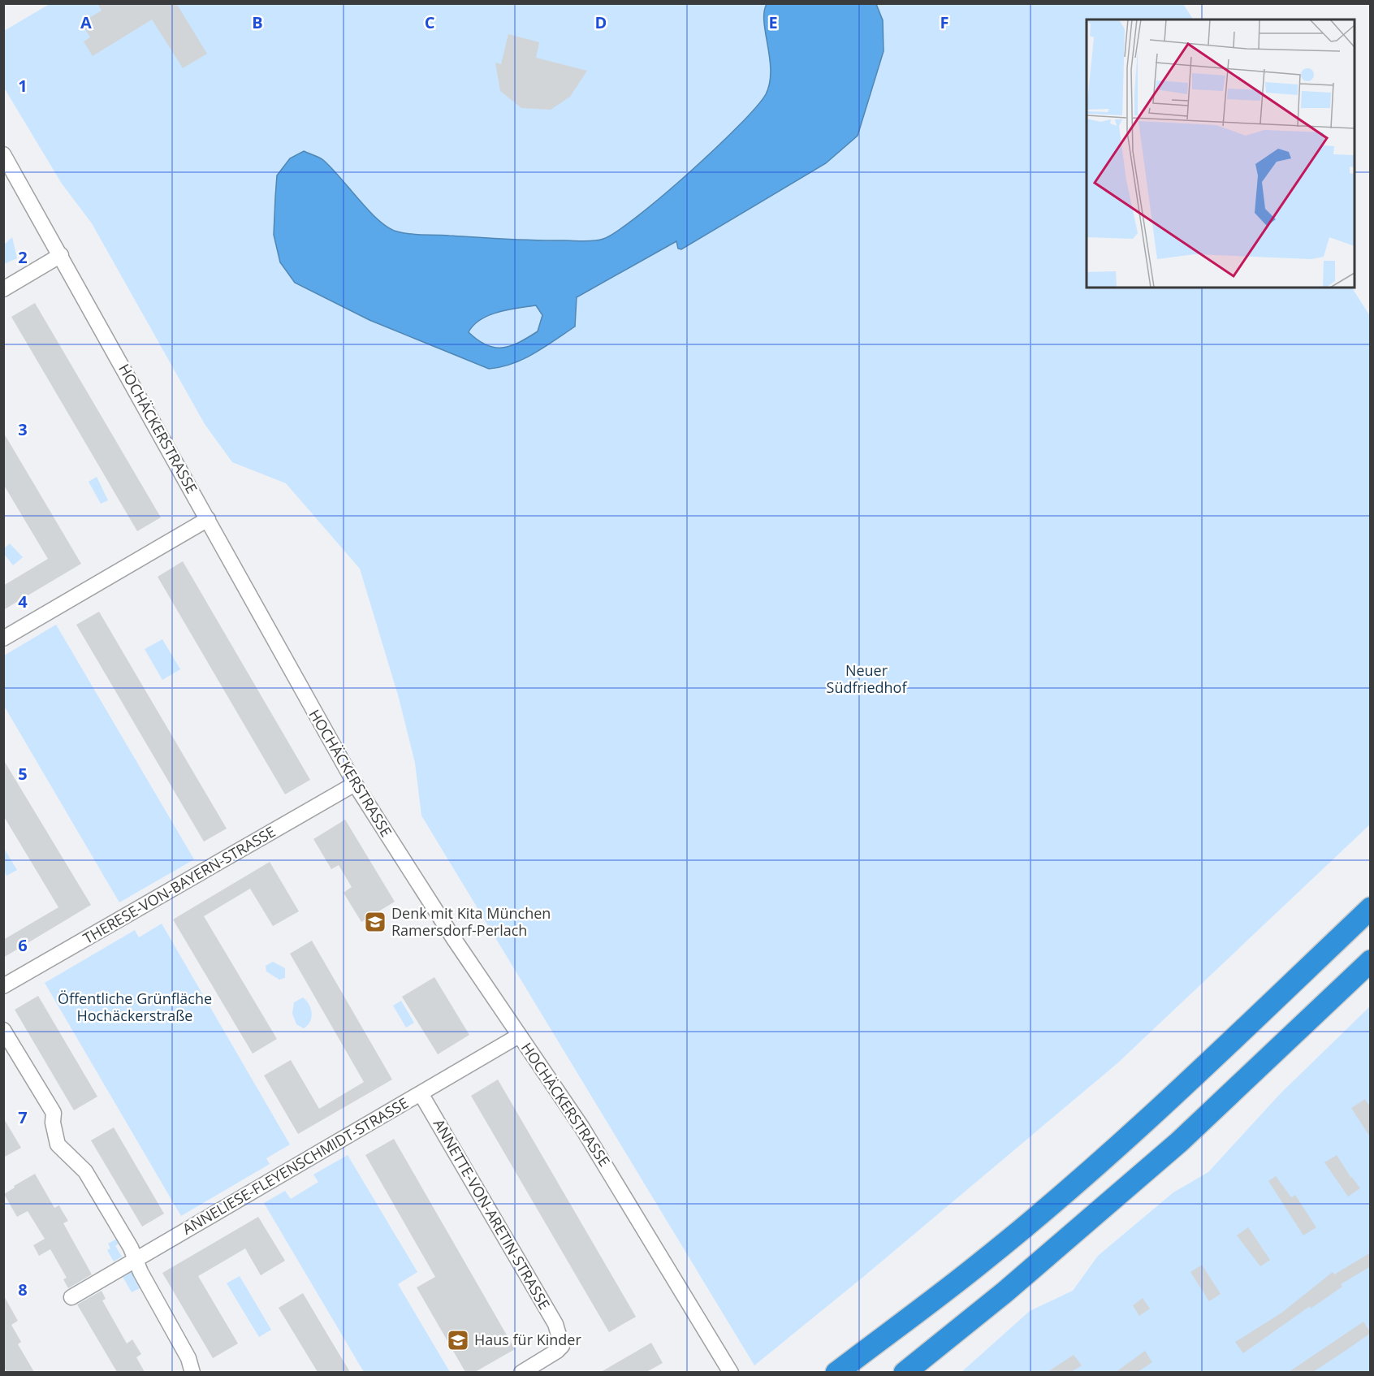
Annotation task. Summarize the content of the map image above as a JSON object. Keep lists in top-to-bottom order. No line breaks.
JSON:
{"streets":{"street":["HOCHÄCKERSTRASSE","THERESE-VON-BAYERN-STRASSE","ANNELIESE-FLEYENSCHMIDT-STRASSE","ANNETTE-VON-ARETIN-STRASSE"]},"crossings":[["HOCHÄCKERSTRASSE","THERESE-VON-BAYERN-STRASSE"],["HOCHÄCKERSTRASSE","ANNELIESE-FLEYENSCHMIDT-STRASSE"],["ANNELIESE-FLEYENSCHMIDT-STRASSE","ANNETTE-VON-ARETIN-STRASSE"]],"parks":["Neuer Südfriedhof","Öffentliche Grünfläche Hochäckerstraße"],"places":{"school or university":["Denk mit Kita München Ramersdorf-Perlach","Haus für Kinder"]},"grid":{"columns":["A","B","C","D","E","F"],"rows":["1","2","3","4","5","6","7","8"]}}
